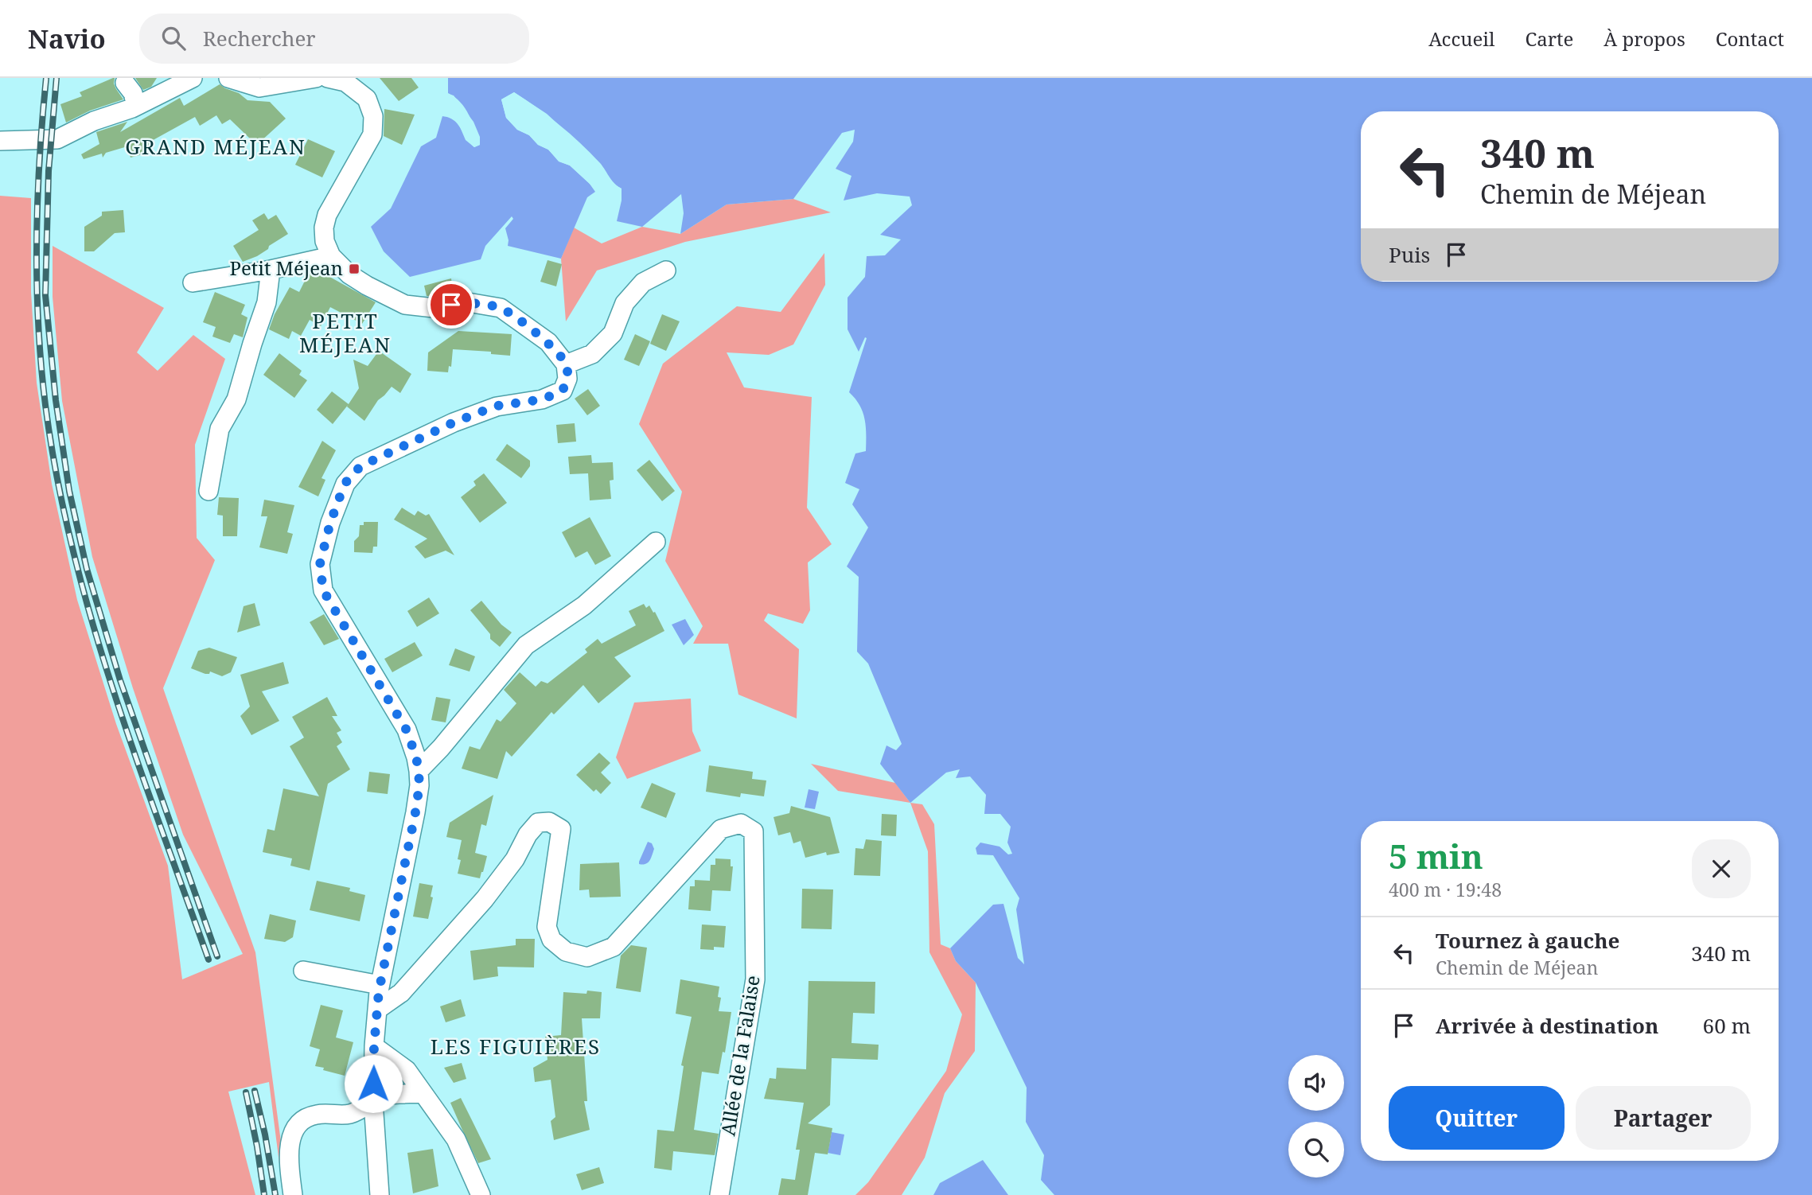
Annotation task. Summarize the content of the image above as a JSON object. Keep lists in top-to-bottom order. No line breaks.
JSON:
{"streets":{"street":["Allée de la Falaise"]},"districts":["GRAND MÉJEAN","PETIT MÉJEAN","LES FIGUIÈRES"],"places":{"transit":["Petit Méjean"]},"page":{"header":"Navio","search":"Rechercher","nav":["Accueil","Carte","À propos","Contact"],"turn":["340 m","Chemin de Méjean"],"then":"Puis","heading":["5 min","400 m · 19:48"],"list":[{"name":"Tournez à gauche","note":"Chemin de Méjean","value":"340 m"},{"name":"Arrivée à destination","value":"60 m"}],"buttons":["Quitter","Partager"]}}
